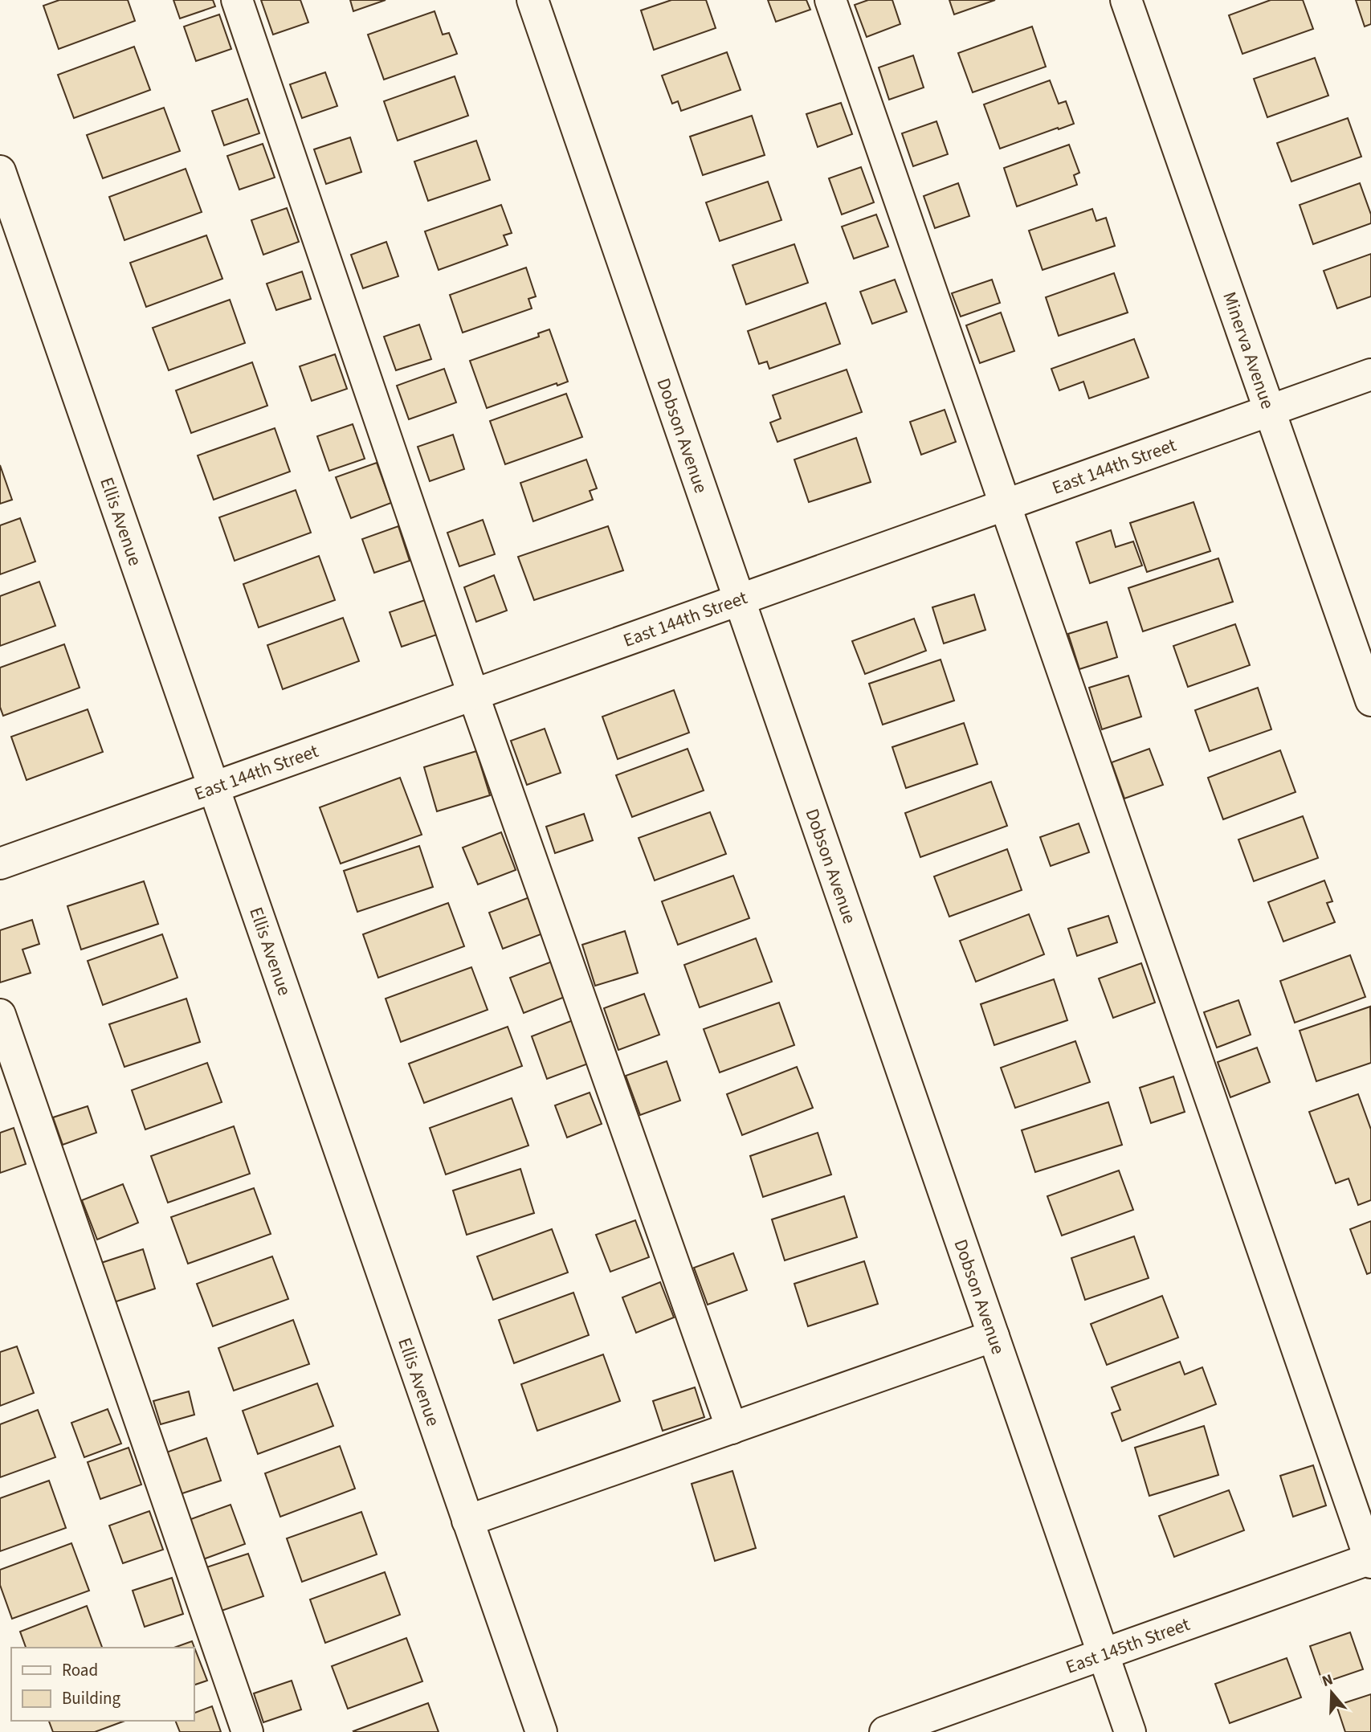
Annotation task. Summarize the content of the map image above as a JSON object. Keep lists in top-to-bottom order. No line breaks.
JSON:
{"streets":{"street":["Minerva Avenue","Dobson Avenue","East 144th Street","Ellis Avenue","East 145th Street"]},"crossings":[["Minerva Avenue","East 144th Street"],["Dobson Avenue","East 144th Street"],["Dobson Avenue","East 145th Street"],["East 144th Street","Ellis Avenue"]],"legend":["Road","Building"],"north":"top"}
